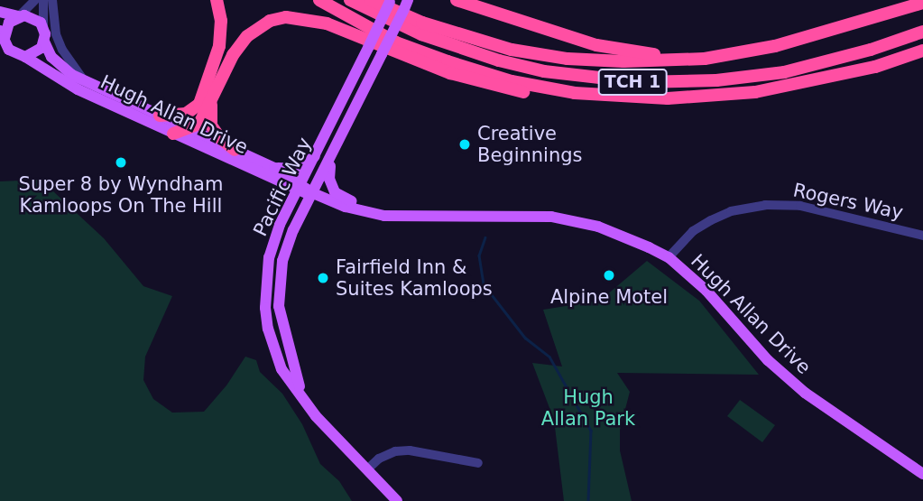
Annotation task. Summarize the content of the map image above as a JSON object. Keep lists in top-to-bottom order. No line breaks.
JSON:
{"streets":{"highway":["TCH 1"],"main road":["Hugh Allan Drive","Pacific Way"],"street":["Rogers Way"]},"crossings":[["Hugh Allan Drive","Pacific Way"],["Hugh Allan Drive","Rogers Way"]],"parks":["Hugh Allan Park"],"places":["Creative Beginnings","Super 8 by Wyndham Kamloops On The Hill","Alpine Motel","Fairfield Inn & Suites Kamloops"]}
